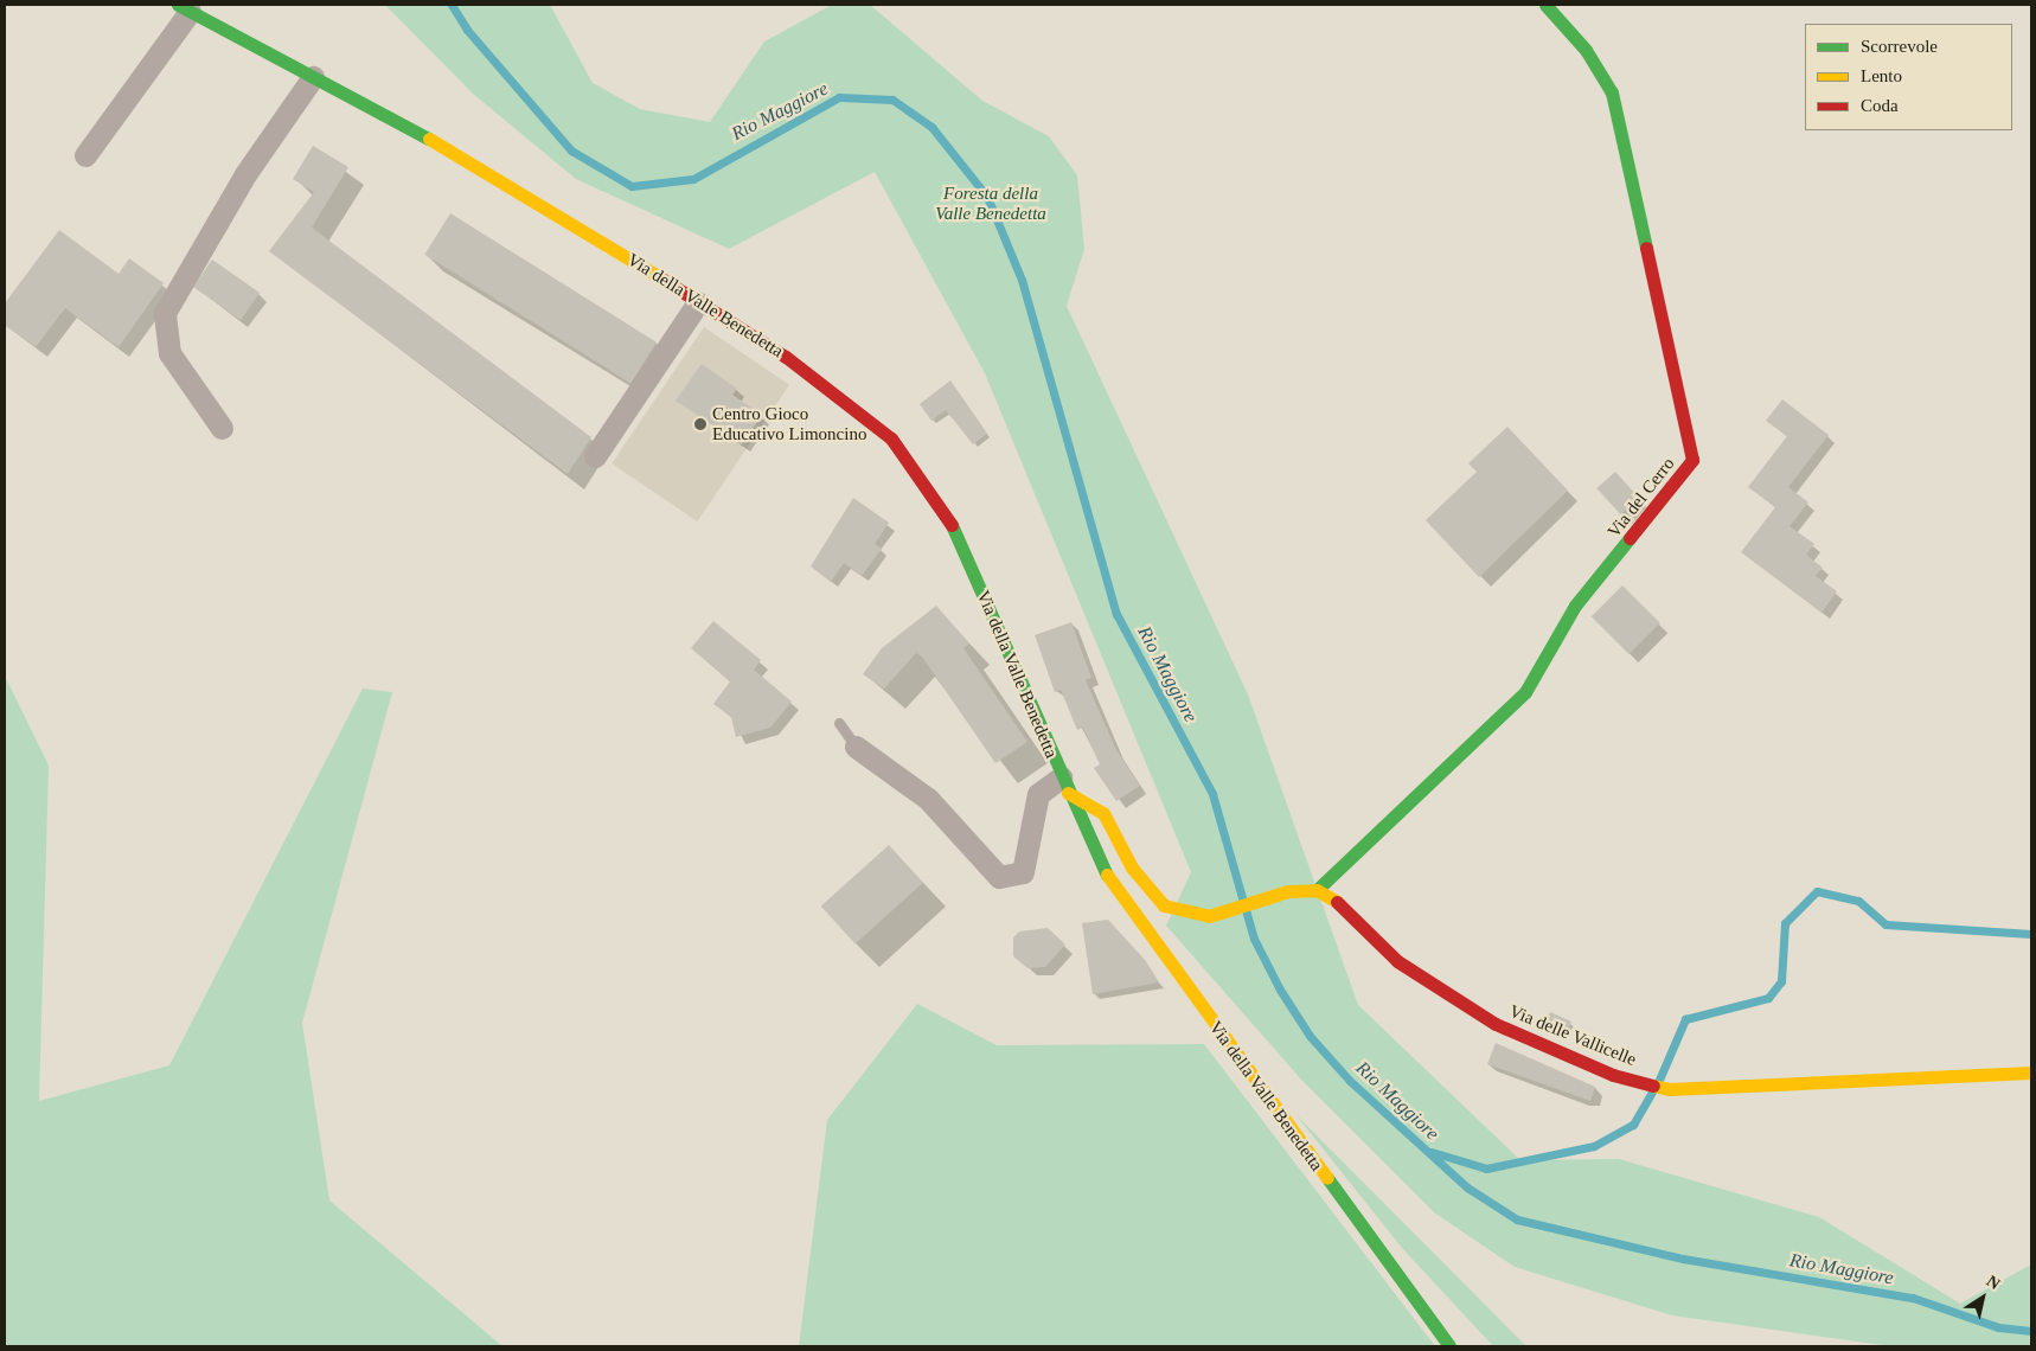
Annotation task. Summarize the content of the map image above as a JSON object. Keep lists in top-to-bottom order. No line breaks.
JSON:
{"streets":{"street":["Via della Valle Benedetta","Via del Cerro","Via delle Vallicelle"]},"crossings":[["Via del Cerro","Via delle Vallicelle"]],"water":["Rio Maggiore"],"parks":["Foresta della Valle Benedetta"],"places":["Centro Gioco Educativo Limoncino"],"legend":["Scorrevole","Lento","Coda"],"north":"top right"}
